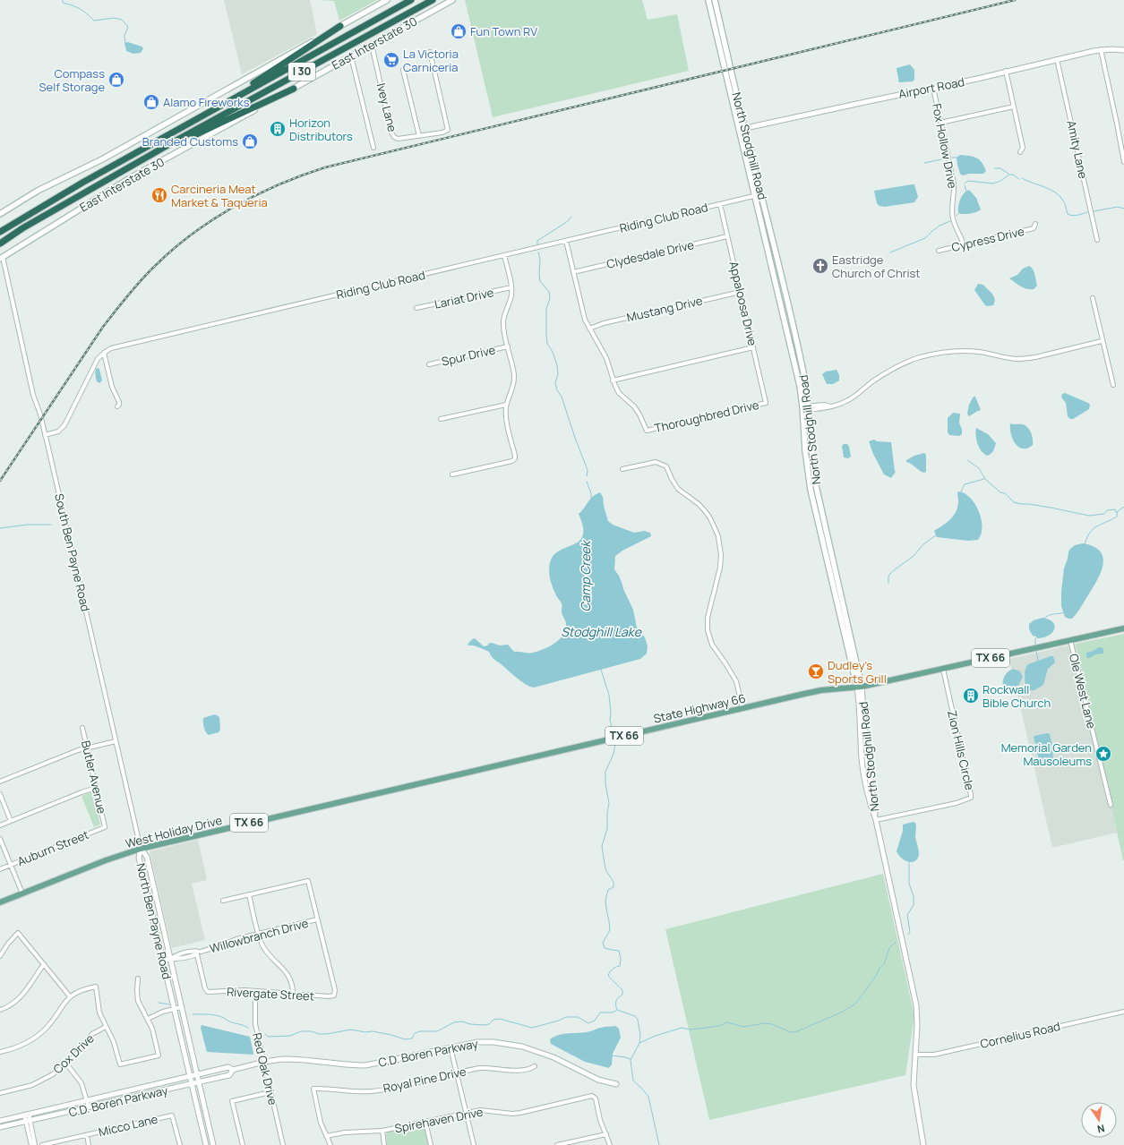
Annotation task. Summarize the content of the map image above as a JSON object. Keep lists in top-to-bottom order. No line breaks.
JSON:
{"streets":{"highway":["I 30"],"main road":["East Interstate 30","North Stodghill Road","TX 66","State Highway 66","West Holiday Drive"],"street":["Airport Road","Ivey Lane","Fox Hollow Drive","Amity Lane","Riding Club Road","Cypress Drive","Clydesdale Drive","Lariat Drive","Appaloosa Drive","Mustang Drive","Spur Drive","Thoroughbred Drive","South Ben Payne Road","Ole West Lane","Zion Hills Circle","Butler Avenue","Auburn Street","North Ben Payne Road","Willowbranch Drive","Rivergate Street","Cornelius Road","C.D. Boren Parkway","Cox Drive","Red Oak Drive","Royal Pine Drive","Spirehaven Drive","Micco Lane"]},"crossings":[["East Interstate 30","Ivey Lane"],["East Interstate 30","South Ben Payne Road"],["Airport Road","North Stodghill Road"],["Airport Road","Fox Hollow Drive"],["Airport Road","Amity Lane"],["North Stodghill Road","Riding Club Road"],["North Stodghill Road","TX 66"],["North Stodghill Road","State Highway 66"],["North Stodghill Road","Zion Hills Circle"],["North Stodghill Road","Cornelius Road"],["Fox Hollow Drive","Cypress Drive"],["Riding Club Road","Appaloosa Drive"],["Clydesdale Drive","Appaloosa Drive"],["Appaloosa Drive","Mustang Drive"],["Appaloosa Drive","Thoroughbred Drive"],["South Ben Payne Road","West Holiday Drive"],["South Ben Payne Road","North Ben Payne Road"],["TX 66","Ole West Lane"],["TX 66","State Highway 66"],["TX 66","Zion Hills Circle"],["State Highway 66","West Holiday Drive"],["Butler Avenue","Auburn Street"],["West Holiday Drive","North Ben Payne Road"],["North Ben Payne Road","Willowbranch Drive"],["North Ben Payne Road","C.D. Boren Parkway"],["Willowbranch Drive","Rivergate Street"],["Rivergate Street","Red Oak Drive"],["C.D. Boren Parkway","Red Oak Drive"],["Royal Pine Drive","Spirehaven Drive"]],"water":["Camp Creek","Stodghill Lake"],"places":{"shop":["Fun Town RV","Compass Self Storage","Alamo Fireworks","Branded Customs"],"supermarket":["La Victoria Carniceria"],"building":["Horizon Distributors","Rockwall Bible Church"],"restaurant":["Carcineria Meat Market & Taqueria"],"church":["Eastridge Church of Christ"],"bar":["Dudley's Sports Grill"],"place":["Memorial Garden Mausoleums"]},"north":"bottom"}
